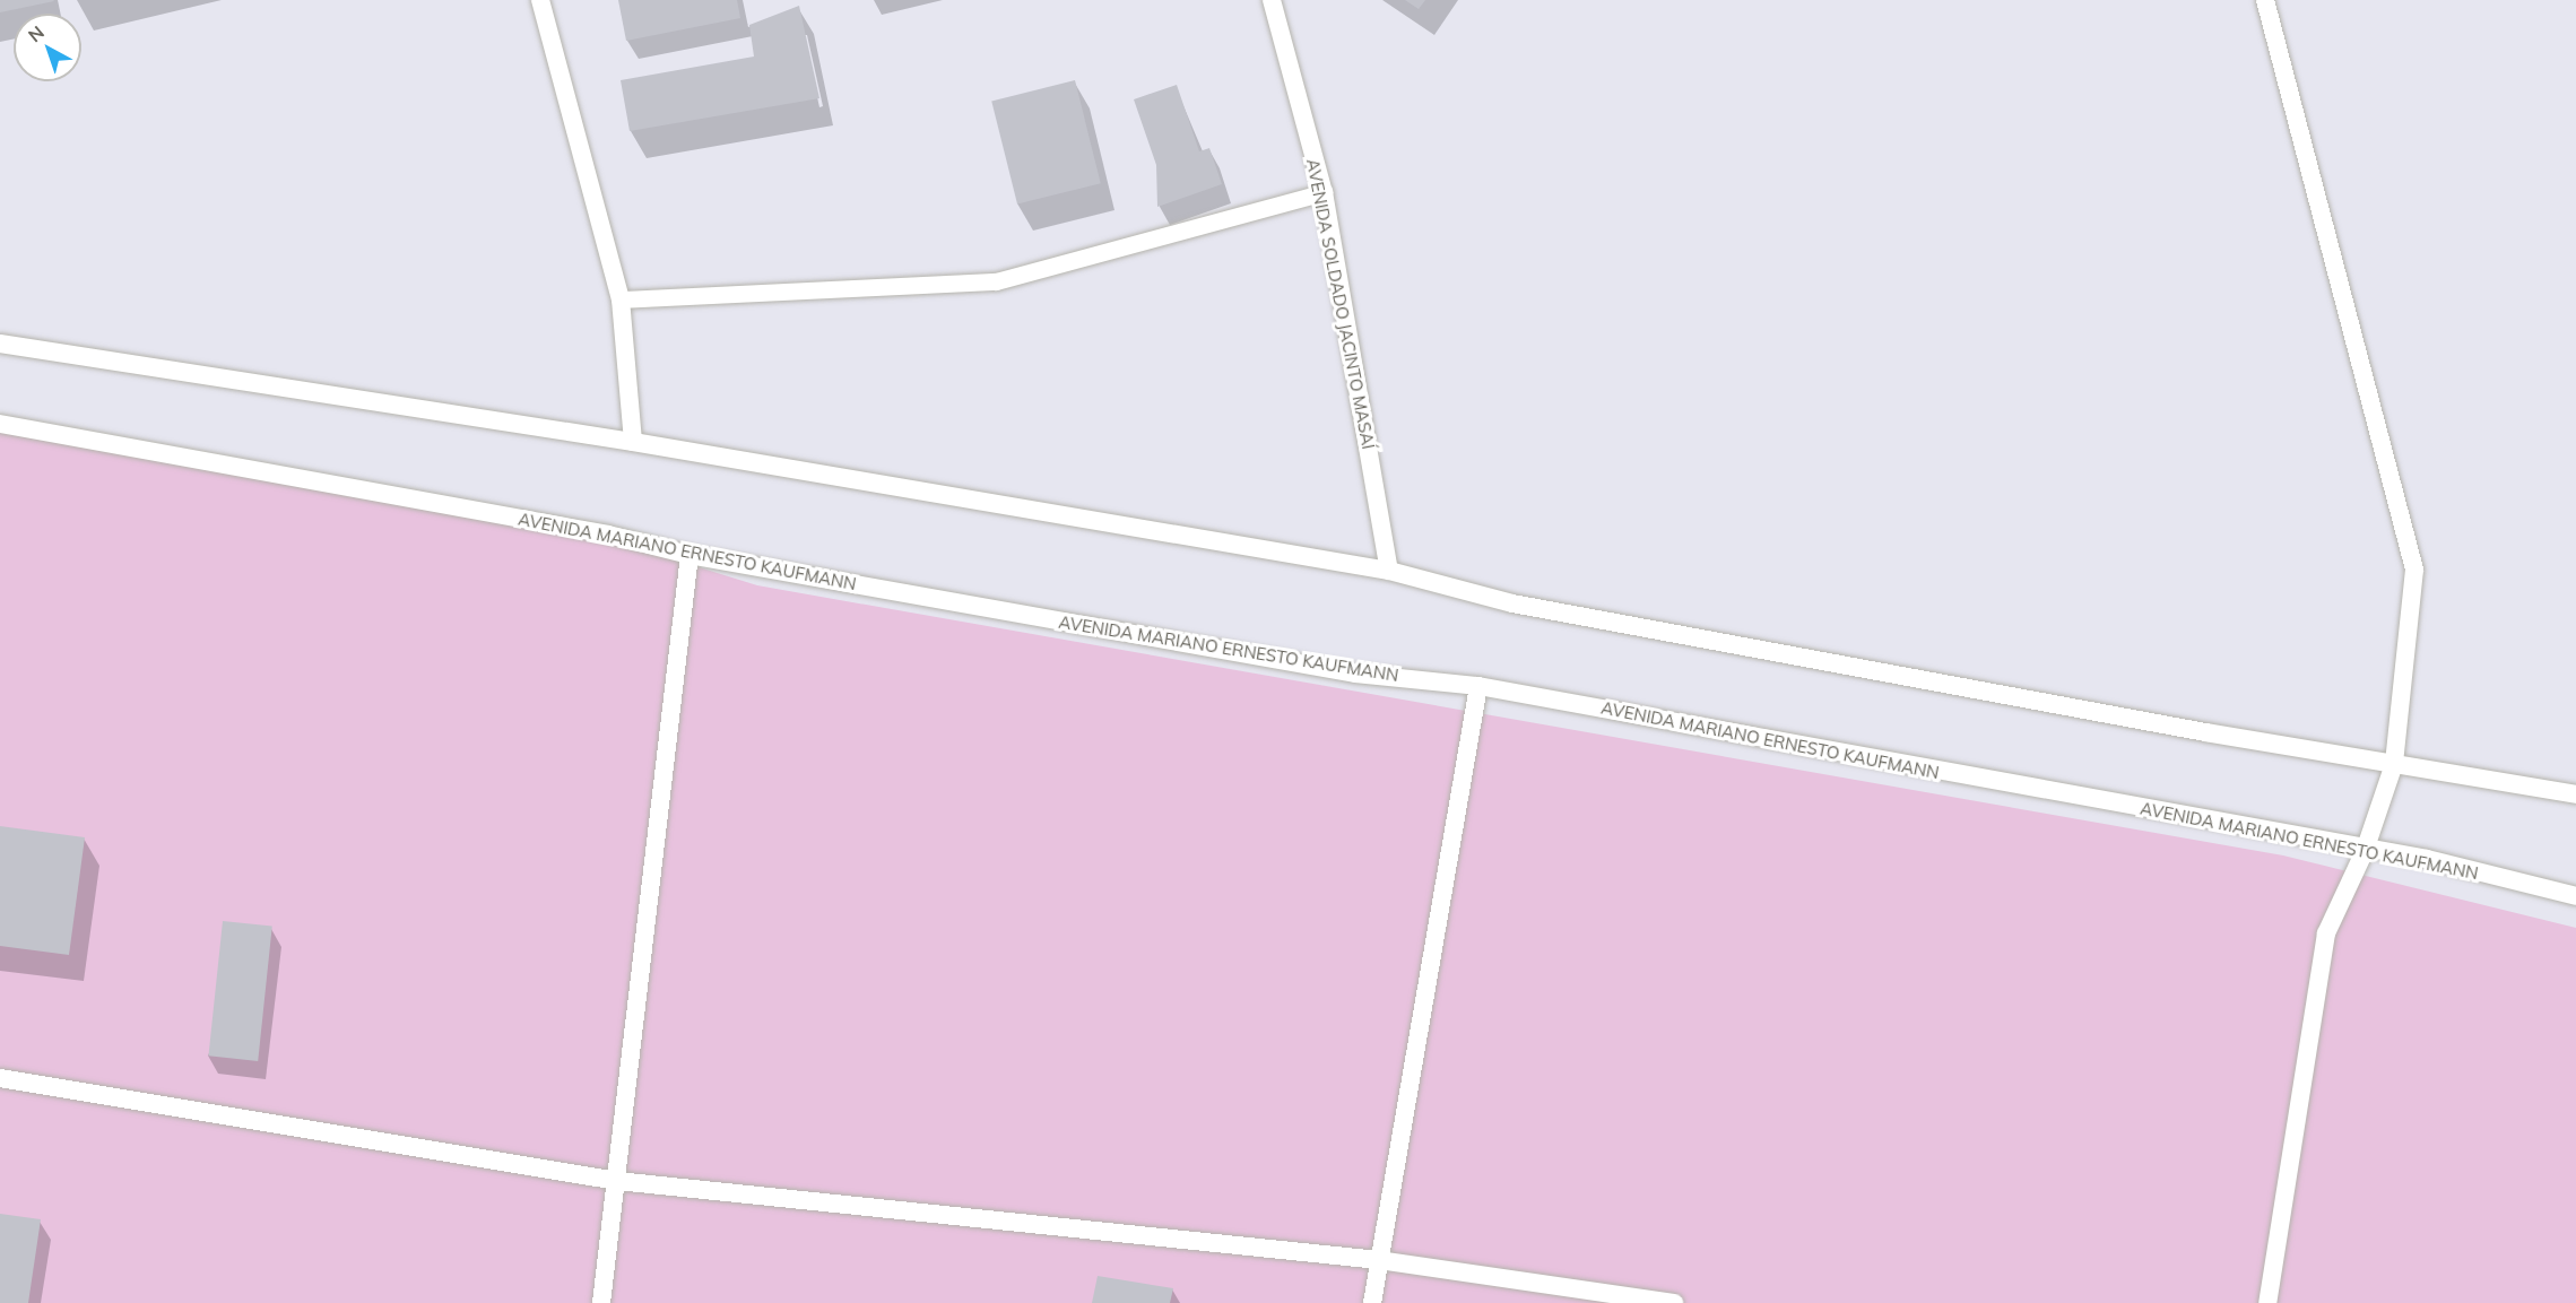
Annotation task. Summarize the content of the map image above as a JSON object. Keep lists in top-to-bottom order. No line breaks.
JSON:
{"streets":{"street":["AVENIDA SOLDADO JACINTO MASAÍ","AVENIDA MARIANO ERNESTO KAUFMANN"]},"north":"top left"}
